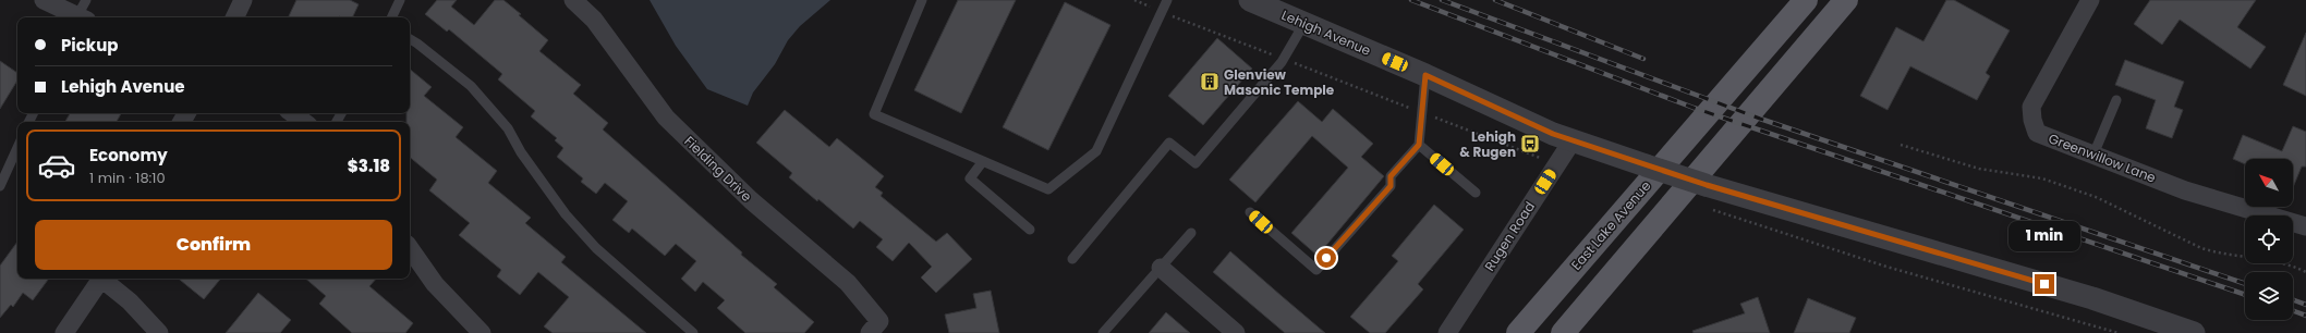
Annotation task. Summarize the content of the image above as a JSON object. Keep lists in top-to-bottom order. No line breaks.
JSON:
{"streets":{"main road":["East Lake Avenue"],"street":["Lehigh Avenue","Greenwillow Lane","Fielding Drive","Rugen Road"]},"crossings":[["Lehigh Avenue","Rugen Road"]],"places":{"building":["Glenview Masonic Temple"],"bus stop":["Lehigh & Rugen"]},"north":"top left","page":{"banner":["Pickup","Lehigh Avenue"],"list":[{"name":"Economy","note":"1 min · 18:10","value":"$3.18"}],"buttons":"Confirm","bubble":"1 min"}}
